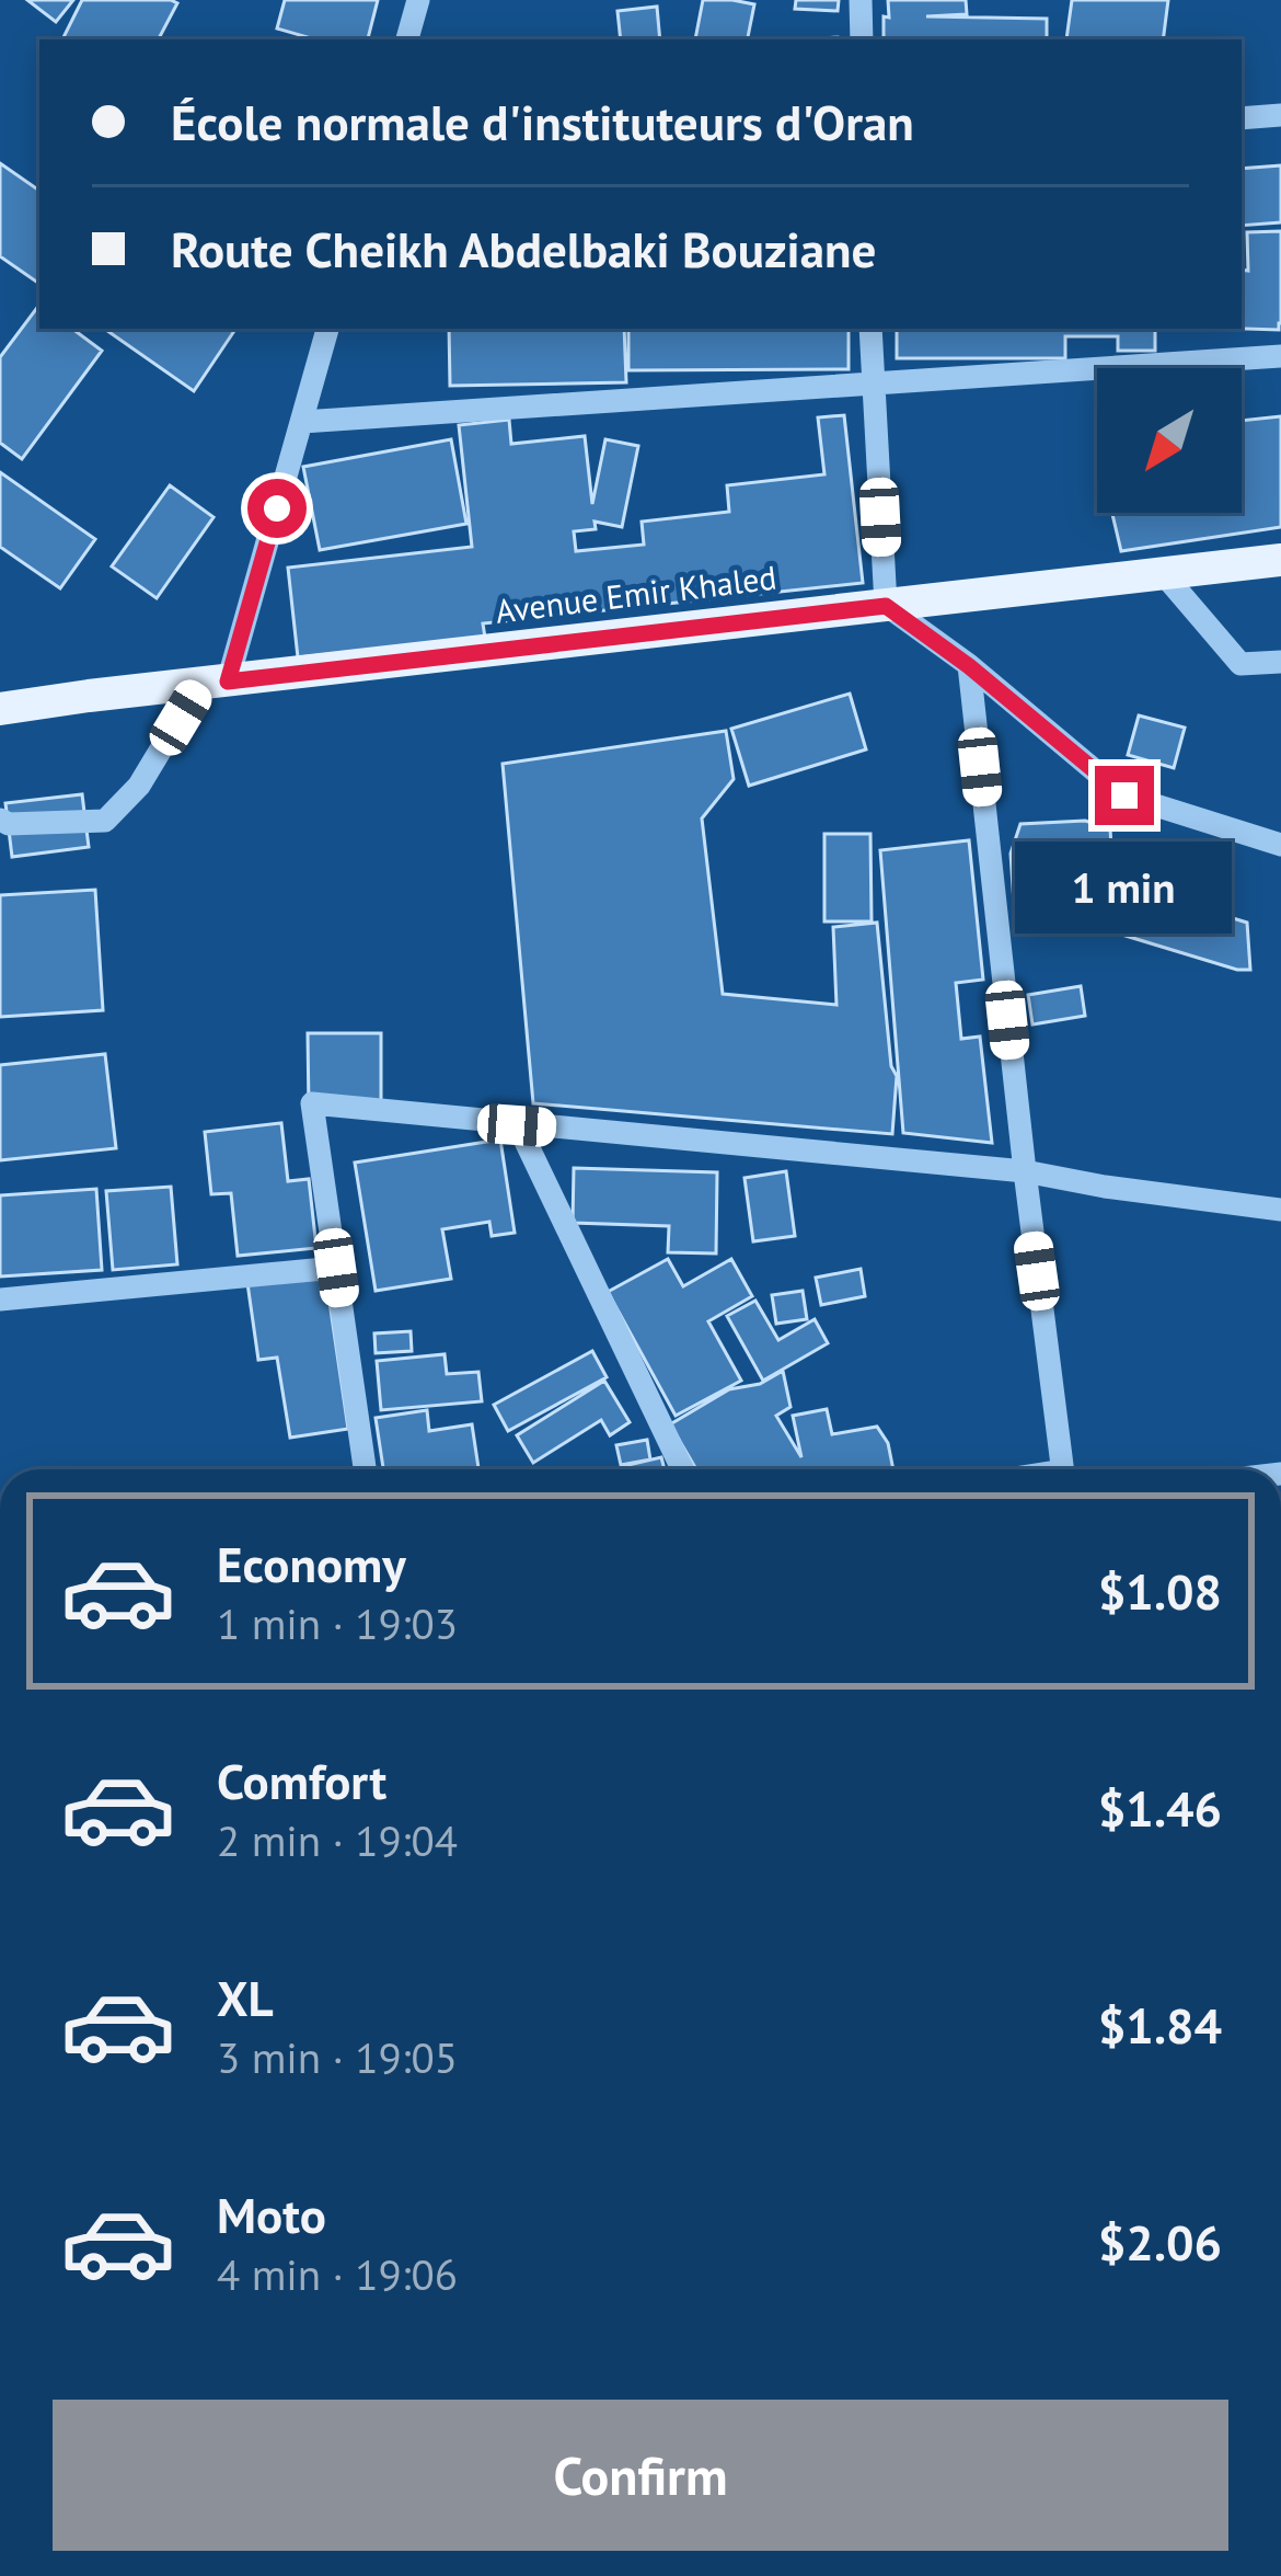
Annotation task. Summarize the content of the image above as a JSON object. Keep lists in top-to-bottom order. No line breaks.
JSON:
{"streets":{"main road":["Avenue Emir Khaled"]},"north":"bottom left","page":{"banner":["École normale d'instituteurs d'Oran","Route Cheikh Abdelbaki Bouziane"],"bubble":"1 min","list":[{"name":"Economy","note":"1 min · 19:03","value":"$1.08"},{"name":"Comfort","note":"2 min · 19:04","value":"$1.46"},{"name":"XL","note":"3 min · 19:05","value":"$1.84"},{"name":"Moto","note":"4 min · 19:06","value":"$2.06"}],"buttons":"Confirm"}}
